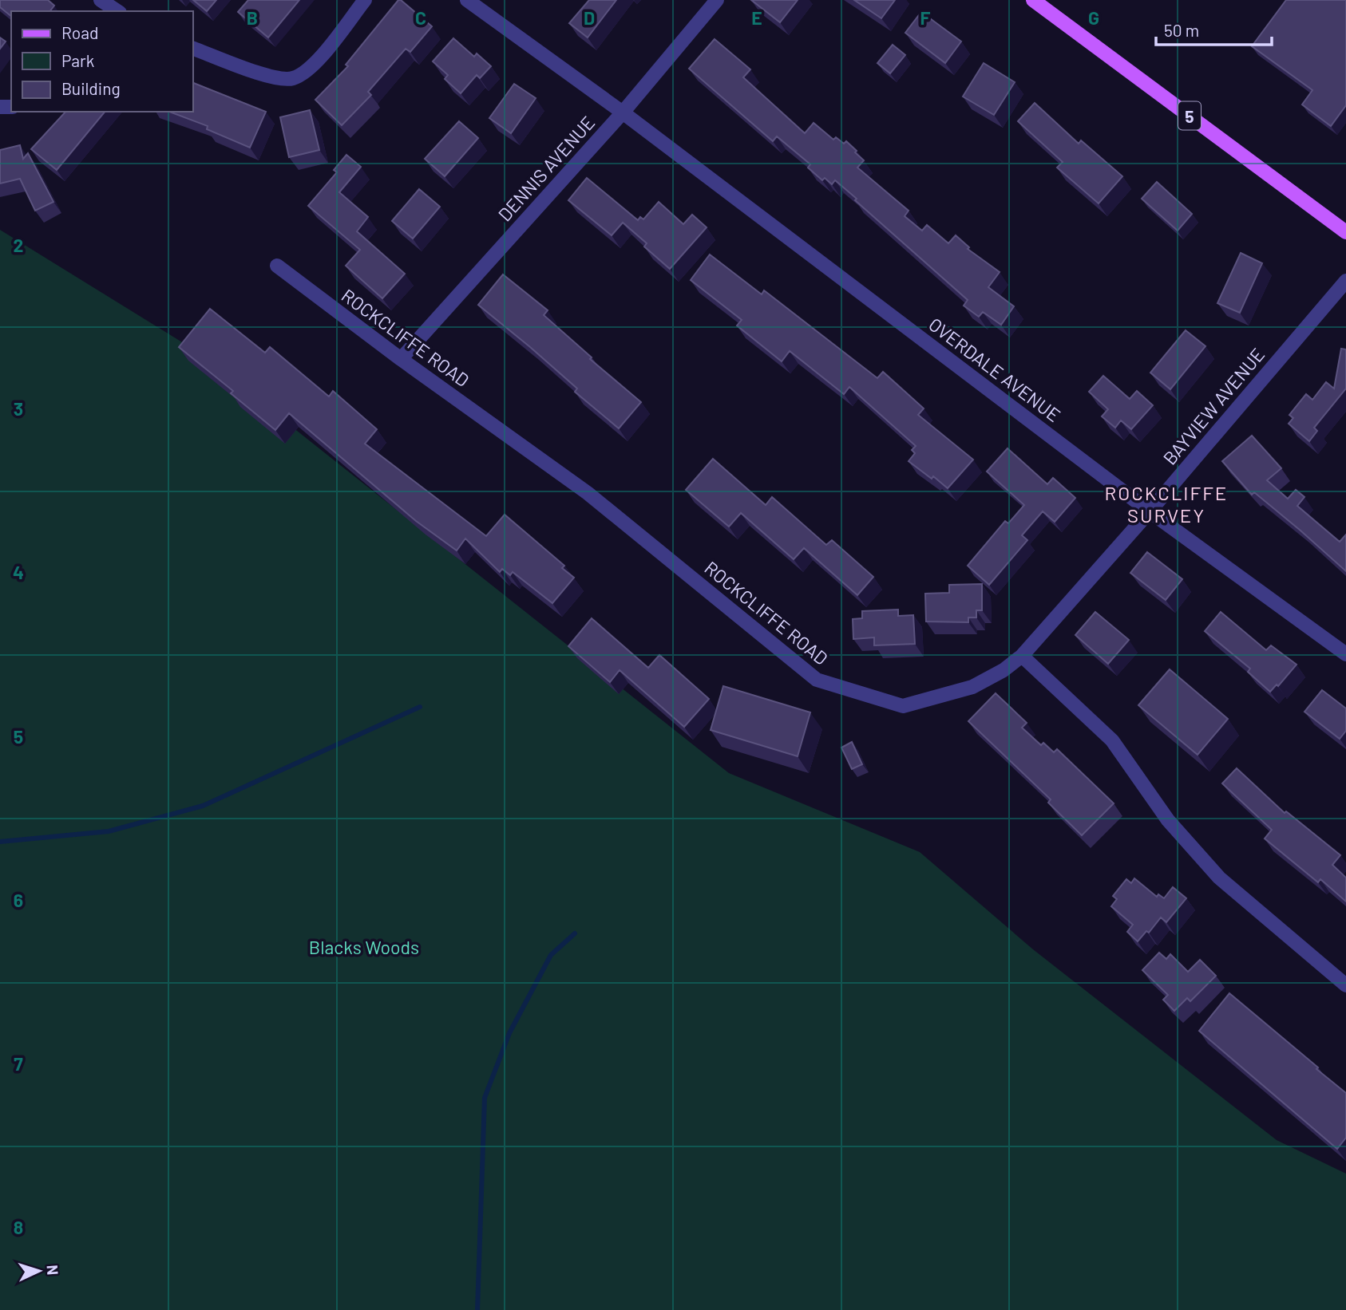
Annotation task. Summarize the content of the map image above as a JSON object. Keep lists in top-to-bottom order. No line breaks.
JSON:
{"streets":{"main road":["5"],"street":["DENNIS AVENUE","ROCKCLIFFE ROAD","OVERDALE AVENUE","BAYVIEW AVENUE"]},"crossings":[["DENNIS AVENUE","ROCKCLIFFE ROAD"],["DENNIS AVENUE","OVERDALE AVENUE"],["ROCKCLIFFE ROAD","BAYVIEW AVENUE"],["OVERDALE AVENUE","BAYVIEW AVENUE"]],"districts":["ROCKCLIFFE SURVEY"],"parks":["Blacks Woods"],"legend":["Road","Park","Building"],"scale_bar":"50 m","north":"right","grid":{"columns":["B","C","D","E","F","G"],"rows":["2","3","4","5","6","7","8"]}}
